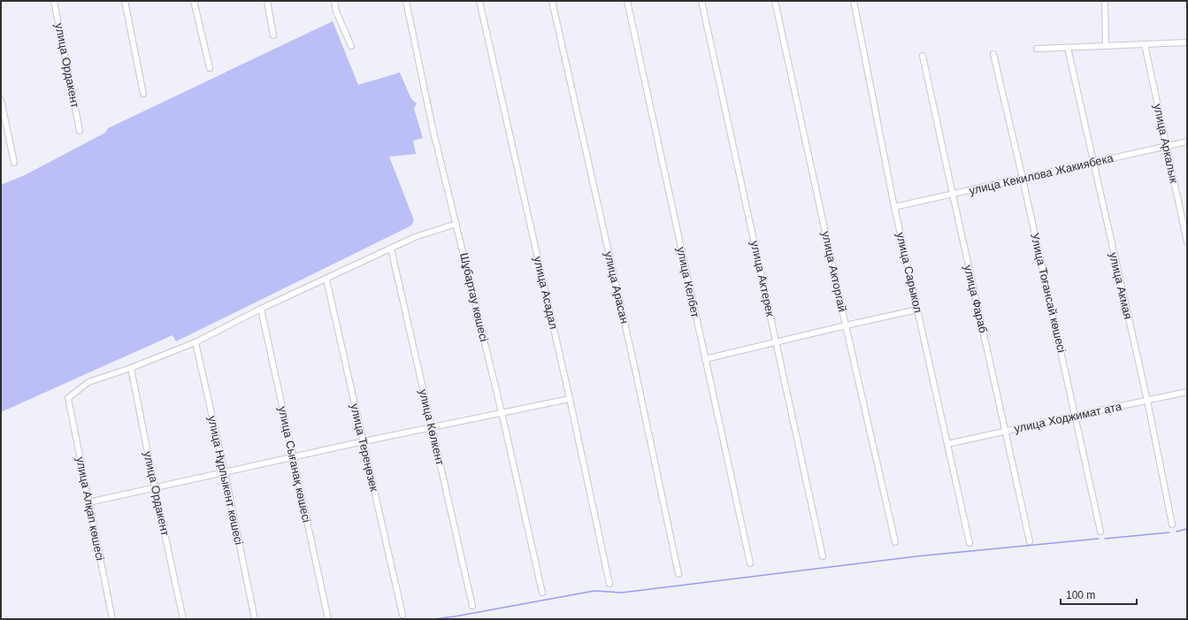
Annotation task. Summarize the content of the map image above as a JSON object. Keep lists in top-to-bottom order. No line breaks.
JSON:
{"streets":{"street":["улица Ордакент","улица Аркалык","улица Кекилова Жакиябека","улица Акторгай","улица Сарыкол","улица Актерек","улица Келбет","улица Акмая","улица Арасан","улица Асадал","Улица Тоғансай көшесі","Шұбартау көшесі","улица Фараб","улица Ходжимат ата","улица Көлкент","улица Тереңөзек","улица Сығанақ көшесі","улица Нұрлыкент көшесі","улица Алқап көшесі"]},"crossings":[["улица Ордакент","улица Алқап көшесі"],["улица Аркалык","улица Кекилова Жакиябека"],["улица Кекилова Жакиябека","улица Сарыкол"],["улица Кекилова Жакиябека","улица Акмая"],["улица Кекилова Жакиябека","Улица Тоғансай көшесі"],["улица Кекилова Жакиябека","улица Фараб"],["улица Сарыкол","улица Ходжимат ата"],["улица Акмая","улица Ходжимат ата"],["Улица Тоғансай көшесі","улица Ходжимат ата"],["улица Фараб","улица Ходжимат ата"]],"scale_bar":"100 m"}
